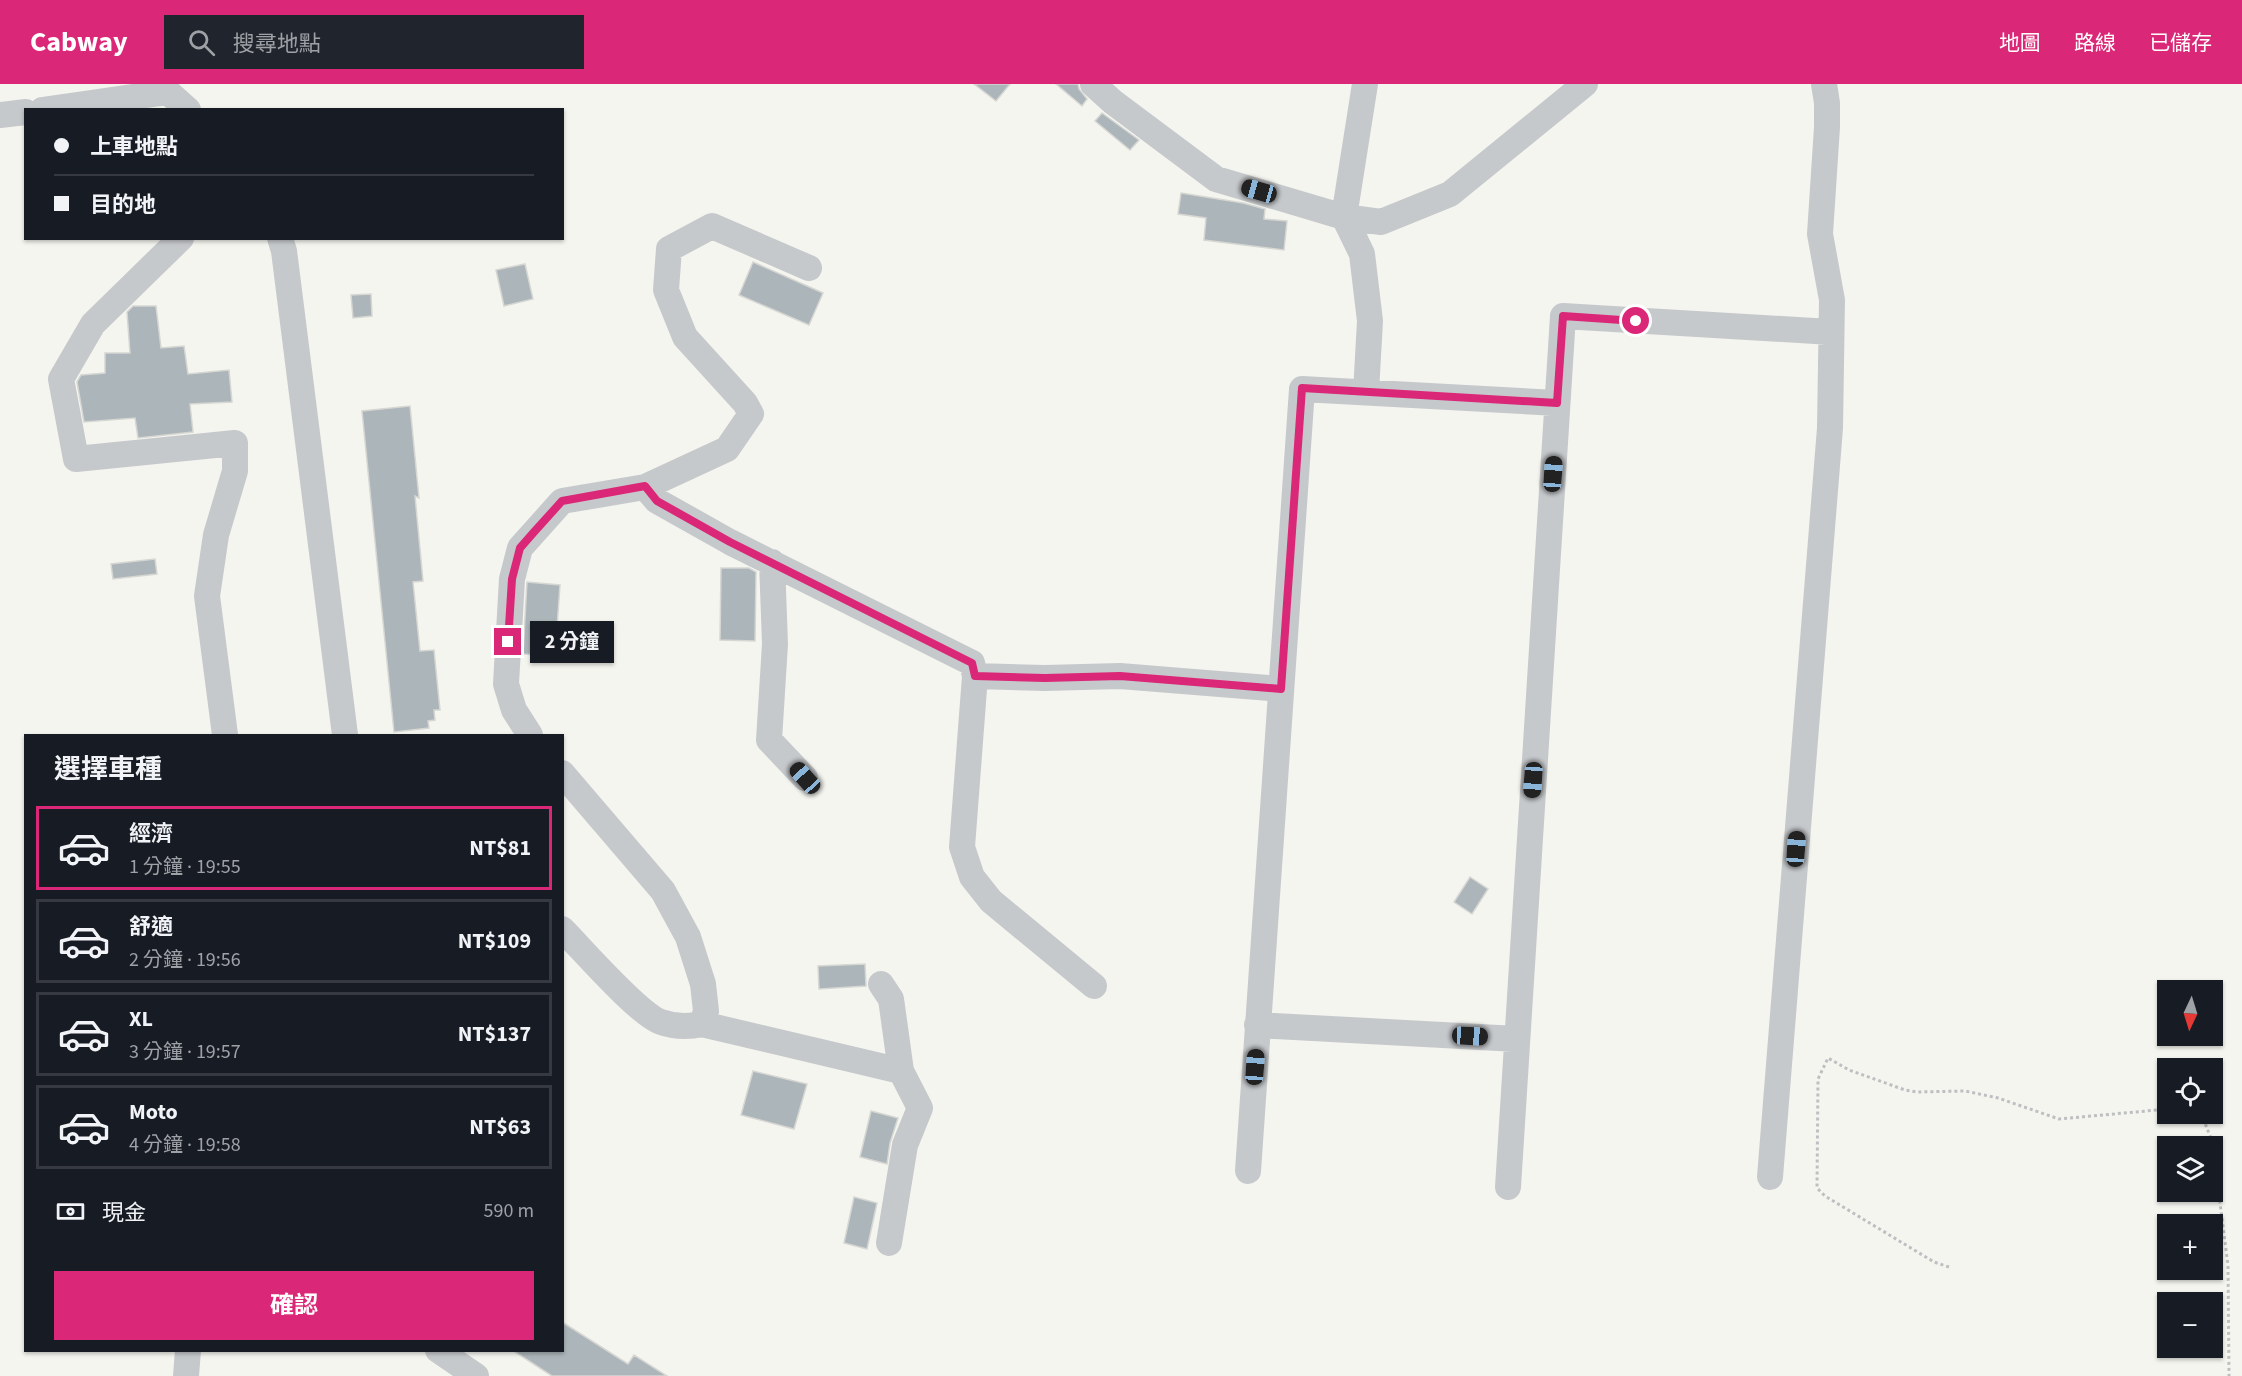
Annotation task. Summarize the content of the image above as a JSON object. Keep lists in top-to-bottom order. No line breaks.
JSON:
{"north":"bottom","page":{"header":"Cabway","search":"搜尋地點","nav":["地圖","路線","已儲存"],"banner":["上車地點","目的地"],"bubble":"2 分鐘","heading":"選擇車種","list":[{"name":"經濟","note":"1 分鐘 · 19:55","value":"NT$81"},{"name":"舒適","note":"2 分鐘 · 19:56","value":"NT$109"},{"name":"XL","note":"3 分鐘 · 19:57","value":"NT$137"},{"name":"Moto","note":"4 分鐘 · 19:58","value":"NT$63"}],"map_buttons":["+","−"],"pay":["現金","590 m"],"buttons":"確認"}}
